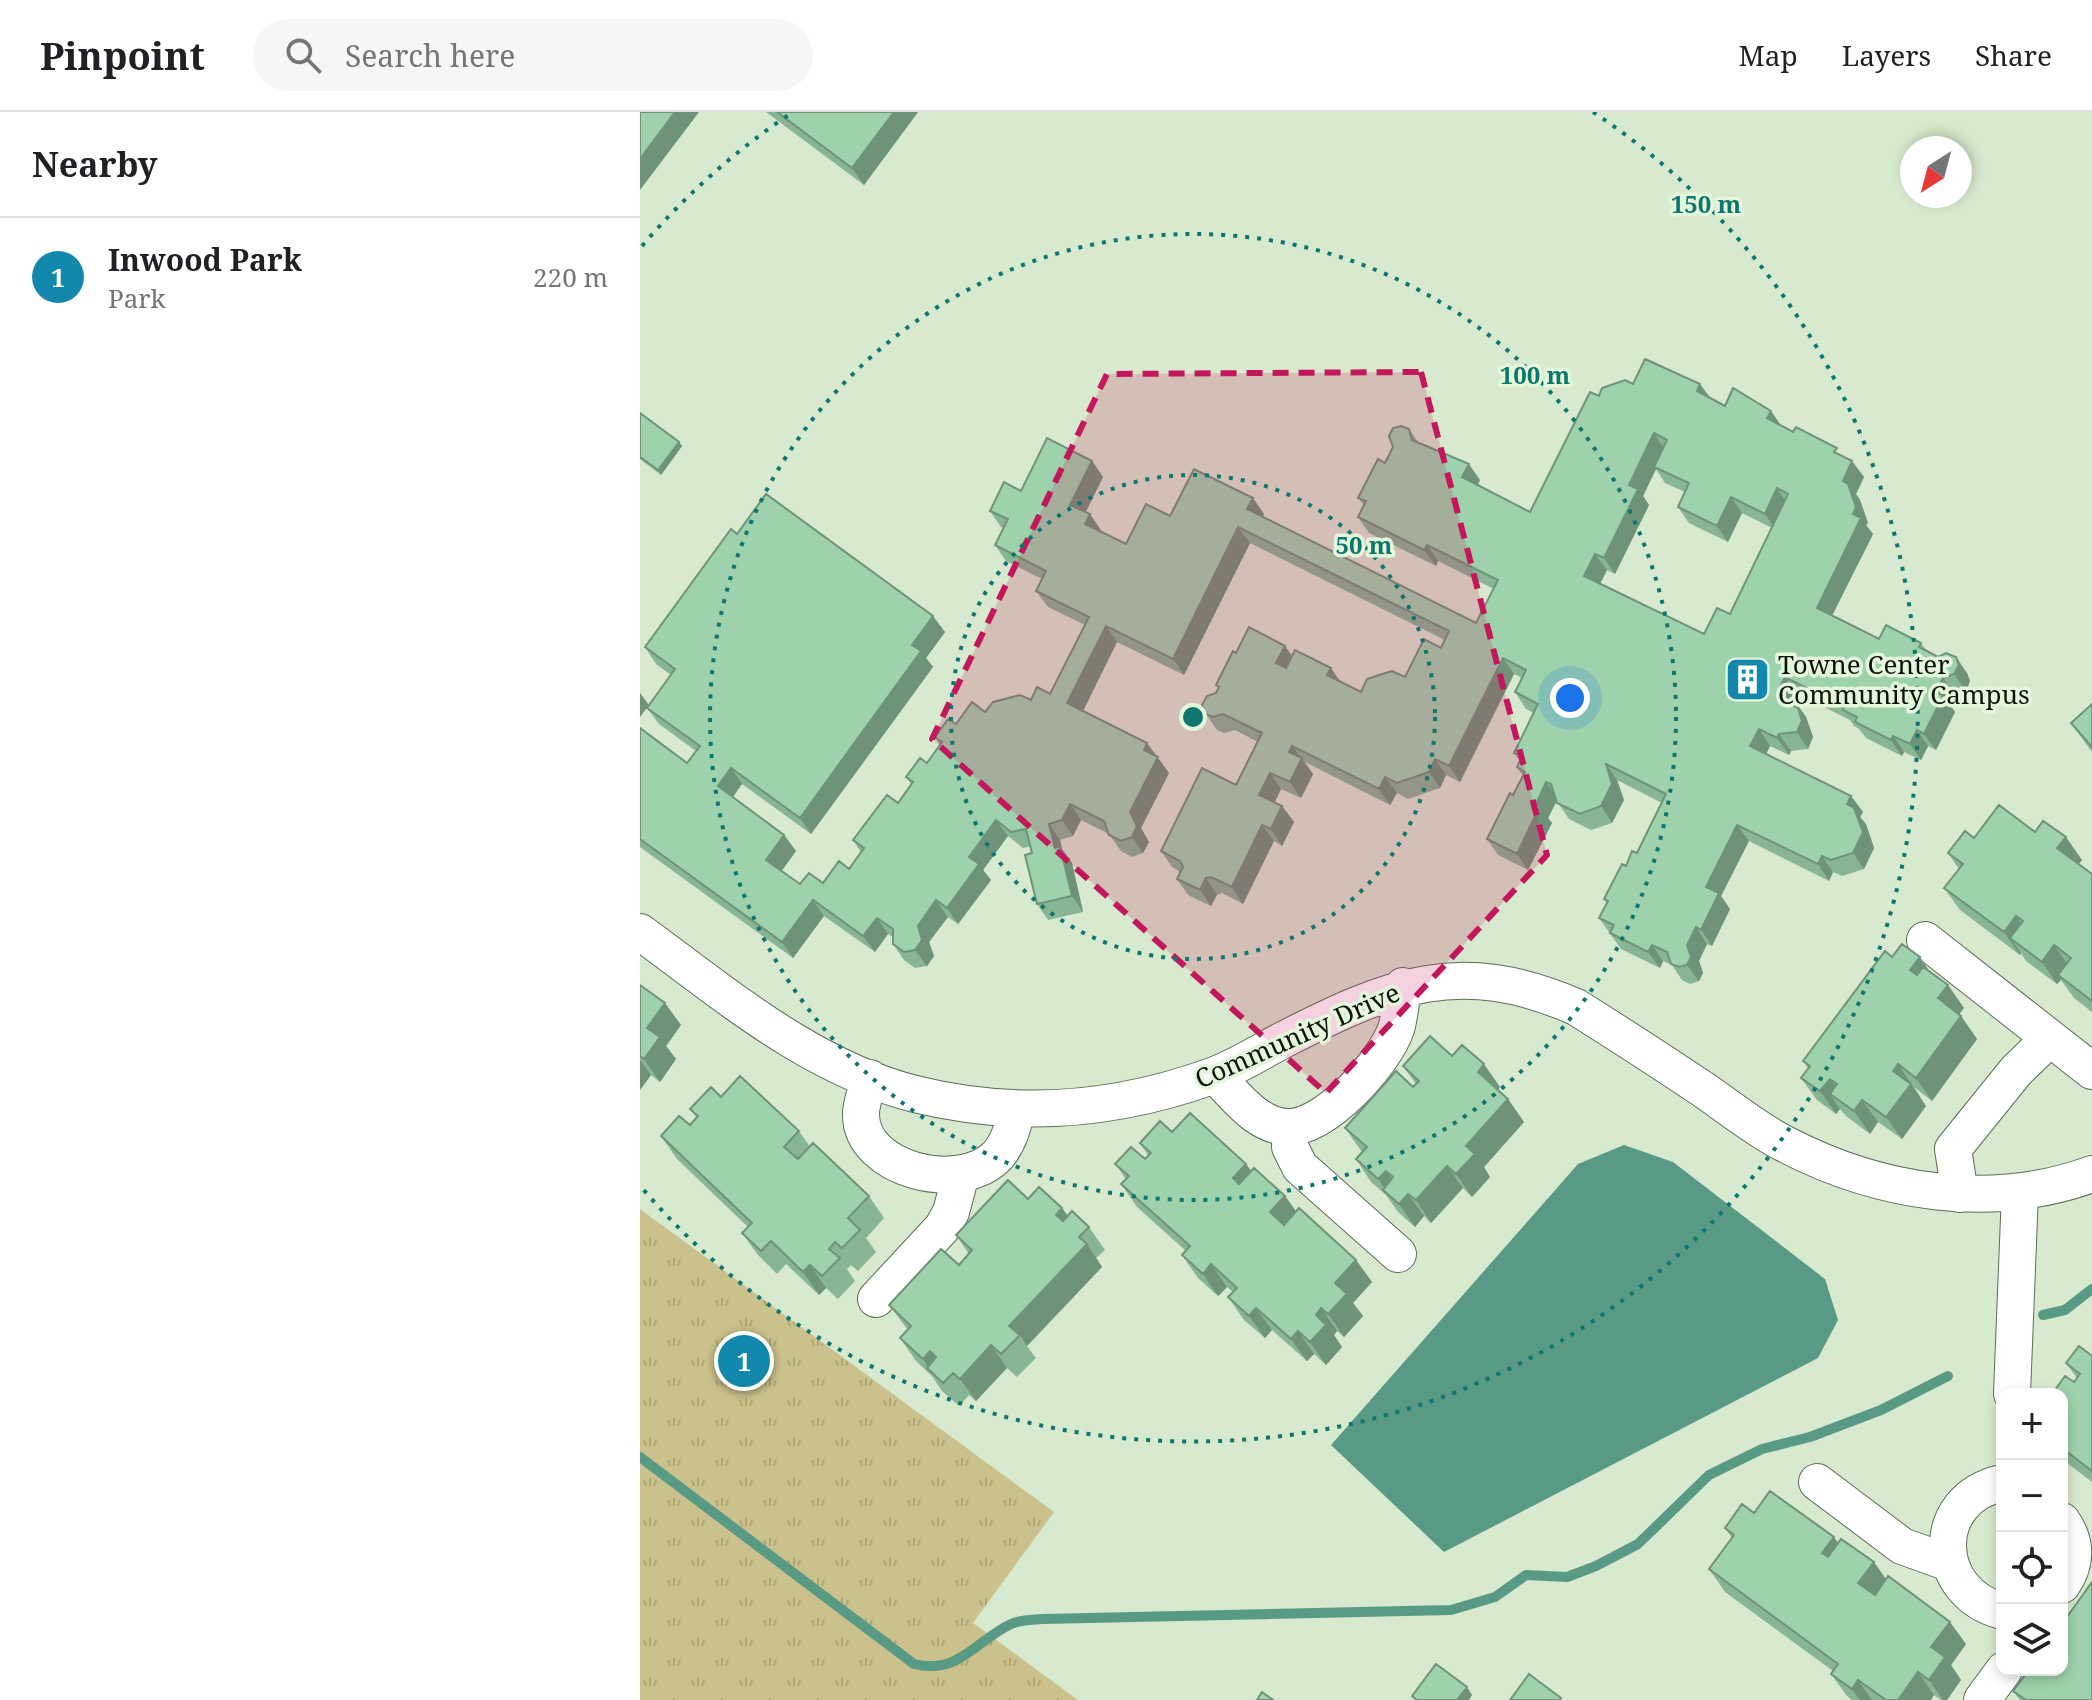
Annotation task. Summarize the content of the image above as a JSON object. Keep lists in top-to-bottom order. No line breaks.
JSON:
{"streets":{"street":["Community Drive"]},"places":{"building":["Towne Center Community Campus"]},"north":"bottom left","page":{"header":"Pinpoint","search":"Search here","nav":["Map","Layers","Share"],"heading":"Nearby","list":[{"mark":"1","name":"Inwood Park","note":"Park","value":"220 m"}],"pins":"1","map_buttons":["+","−"]},"rings":["150 m","100 m","50 m"]}
